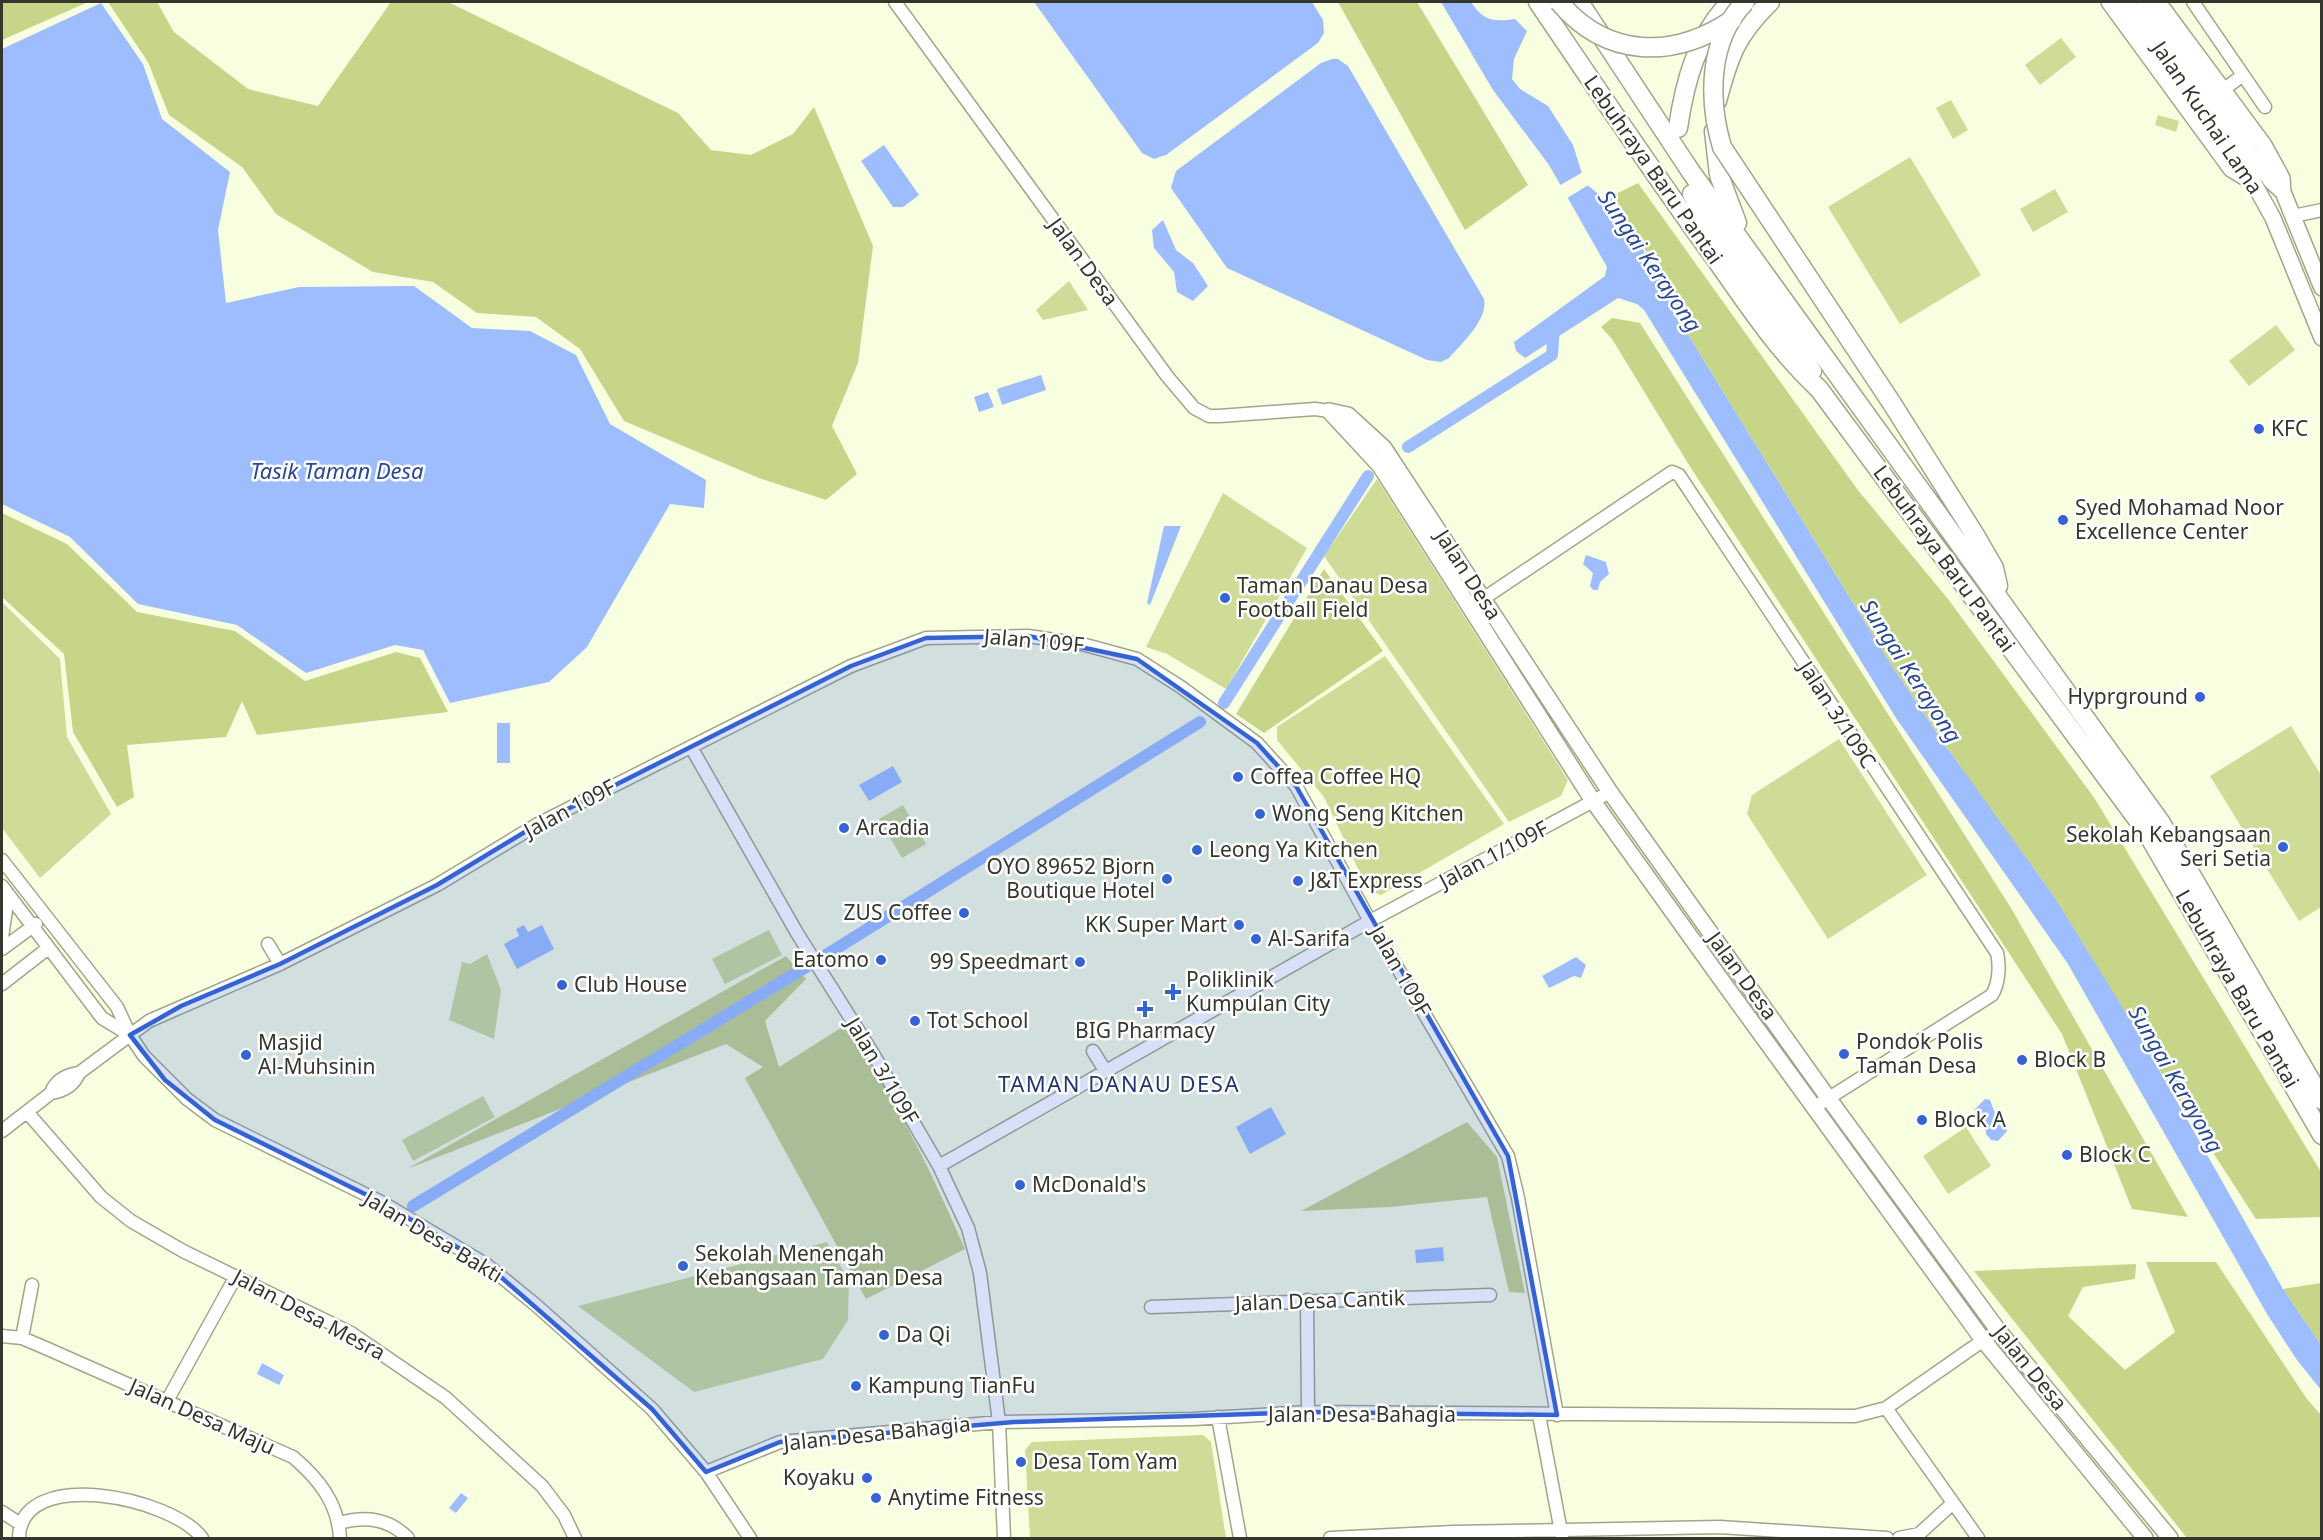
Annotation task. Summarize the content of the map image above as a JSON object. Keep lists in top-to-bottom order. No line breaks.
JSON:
{"streets":{"highway":["Lebuhraya Baru Pantai"],"main road":["Jalan Kuchai Lama","Jalan Desa"],"street":["Jalan 109F","Jalan 3/109C","Jalan 1/109F","Jalan 3/109F","Jalan Desa Bakti","Jalan Desa Cantik","Jalan Desa Mesra","Jalan Desa Bahagia","Jalan Desa Maju"]},"crossings":[["Jalan Desa","Jalan 3/109C"],["Jalan Desa","Jalan 1/109F"],["Jalan Desa","Jalan Desa Bahagia"],["Jalan 109F","Jalan 1/109F"],["Jalan 109F","Jalan 3/109F"],["Jalan 109F","Jalan Desa Bakti"],["Jalan 109F","Jalan Desa Bahagia"],["Jalan 1/109F","Jalan 3/109F"],["Jalan 3/109F","Jalan Desa Bahagia"],["Jalan Desa Bakti","Jalan Desa Bahagia"]],"districts":["TAMAN DANAU DESA"],"water":["Sungai Kerayong","Tasik Taman Desa"],"places":{"other":["KFC","Syed Mohamad Noor Excellence Center","Taman Danau Desa Football Field","Hyprground","Coffea Coffee HQ","Wong Seng Kitchen","Arcadia","Sekolah Kebangsaan Seri Setia","Leong Ya Kitchen","OYO 89652 Bjorn Boutique Hotel","J&T Express","ZUS Coffee","KK Super Mart","Al-Sarifa","Eatomo","99 Speedmart","Club House","Tot School","Pondok Polis Taman Desa","Masjid Al-Muhsinin","Block B","Block A","Block C","McDonald's","Sekolah Menengah Kebangsaan Taman Desa","Da Qi","Kampung TianFu","Desa Tom Yam","Koyaku","Anytime Fitness"],"health":["Poliklinik Kumpulan City","BIG Pharmacy"]}}
